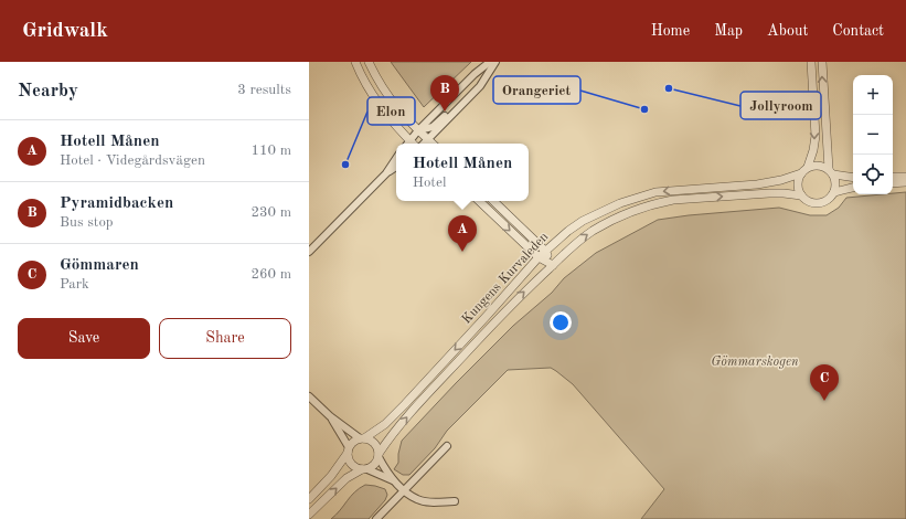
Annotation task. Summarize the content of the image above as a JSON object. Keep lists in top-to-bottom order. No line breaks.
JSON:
{"streets":{"street":["Kungens Kurvaleden"]},"parks":["Gömmarskogen"],"places":["Jollyroom","Orangeriet","Elon"],"page":{"header":"Gridwalk","nav":["Home","Map","About","Contact"],"heading":["Nearby","3 results"],"map_buttons":["+","−"],"pins":["B","A","C"],"list":[{"mark":"A","name":"Hotell Månen","note":"Hotel · Videgårdsvägen","value":"110 m"},{"mark":"B","name":"Pyramidbacken","note":"Bus stop","value":"230 m"},{"mark":"C","name":"Gömmaren","note":"Park","value":"260 m"}],"popup":["Hotell Månen","Hotel"],"buttons":["Save","Share"]}}
